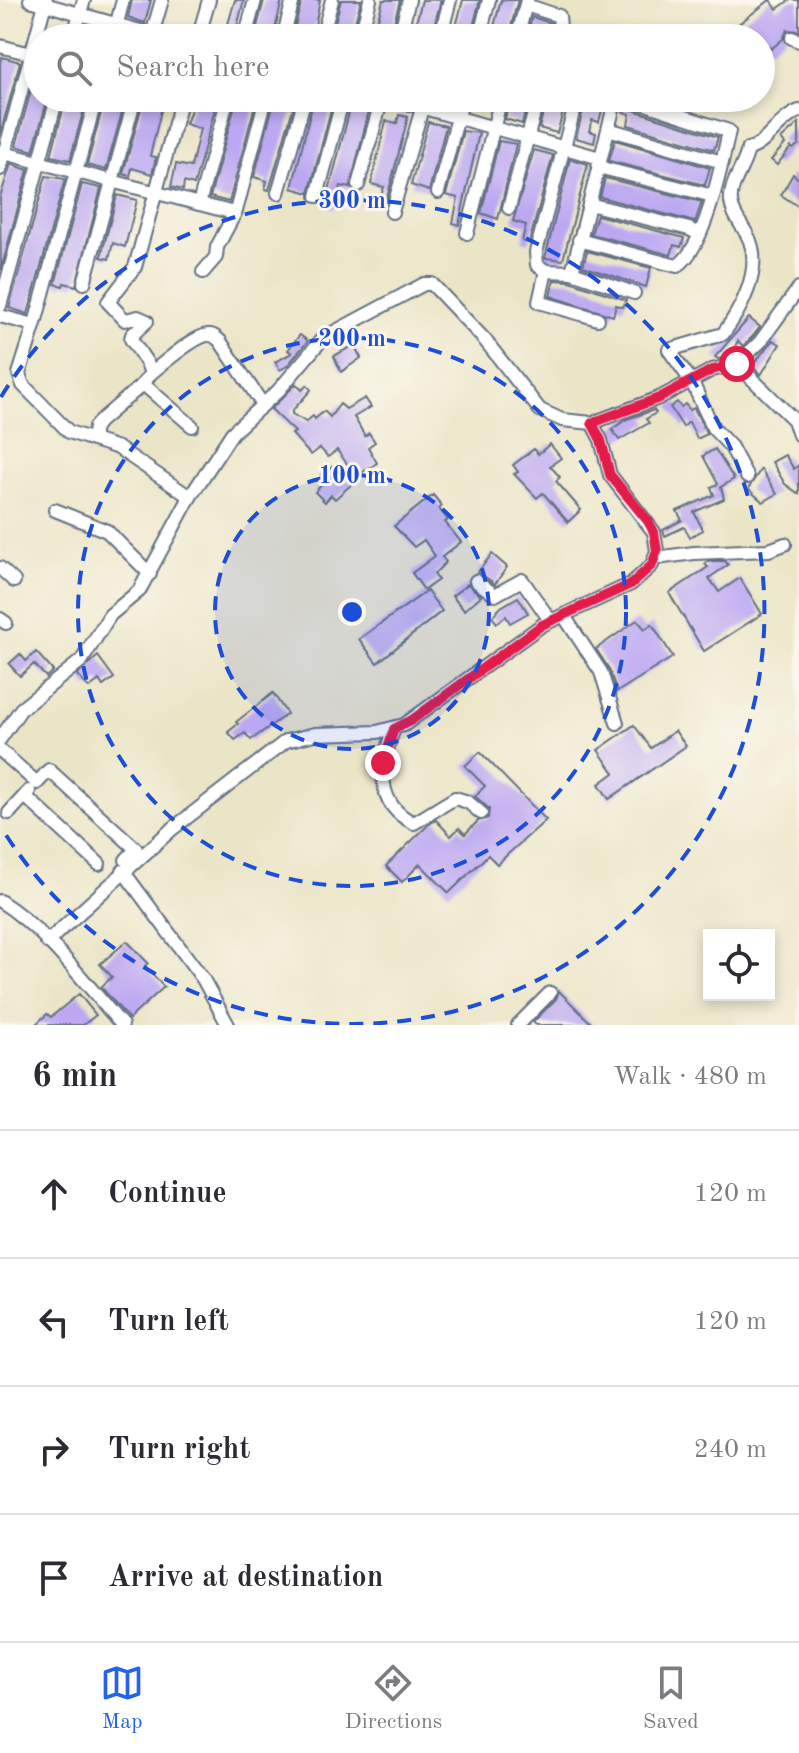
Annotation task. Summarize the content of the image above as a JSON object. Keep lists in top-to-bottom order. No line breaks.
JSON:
{"page":{"search":"Search here","heading":["6 min","Walk · 480 m"],"list":[["Continue","120 m"],["Turn left","120 m"],["Turn right","240 m"],"Arrive at destination"],"nav":["Map","Directions","Saved"]},"rings":["300 m","200 m","100 m"]}
